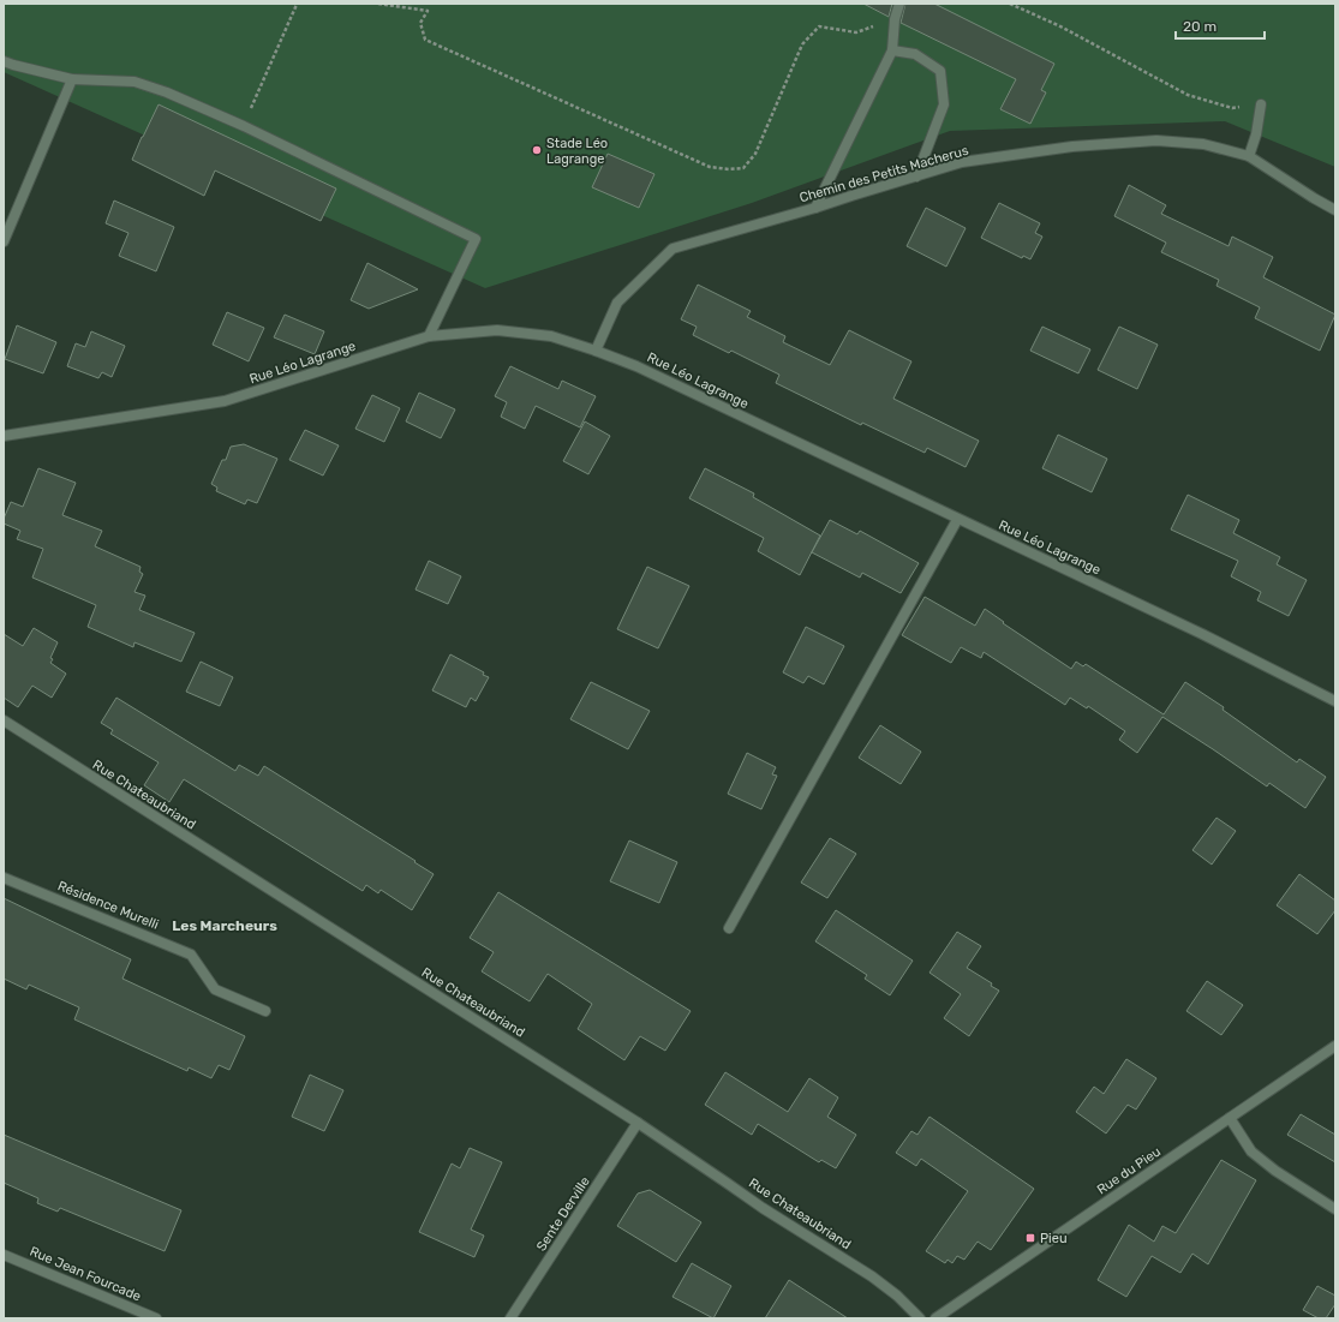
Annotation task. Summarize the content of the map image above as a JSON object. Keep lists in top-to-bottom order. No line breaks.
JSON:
{"streets":{"street":["Chemin des Petits Macherus","Rue Léo Lagrange","Rue Chateaubriand","Résidence Murelli","Rue du Pieu","Sente Derville","Rue Jean Fourcade"]},"crossings":[["Chemin des Petits Macherus","Rue Léo Lagrange"],["Rue Chateaubriand","Sente Derville"]],"districts":["Les Marcheurs"],"places":{"other":["Stade Léo Lagrange"],"transit":["Pieu"]},"scale_bar":"20 m"}
